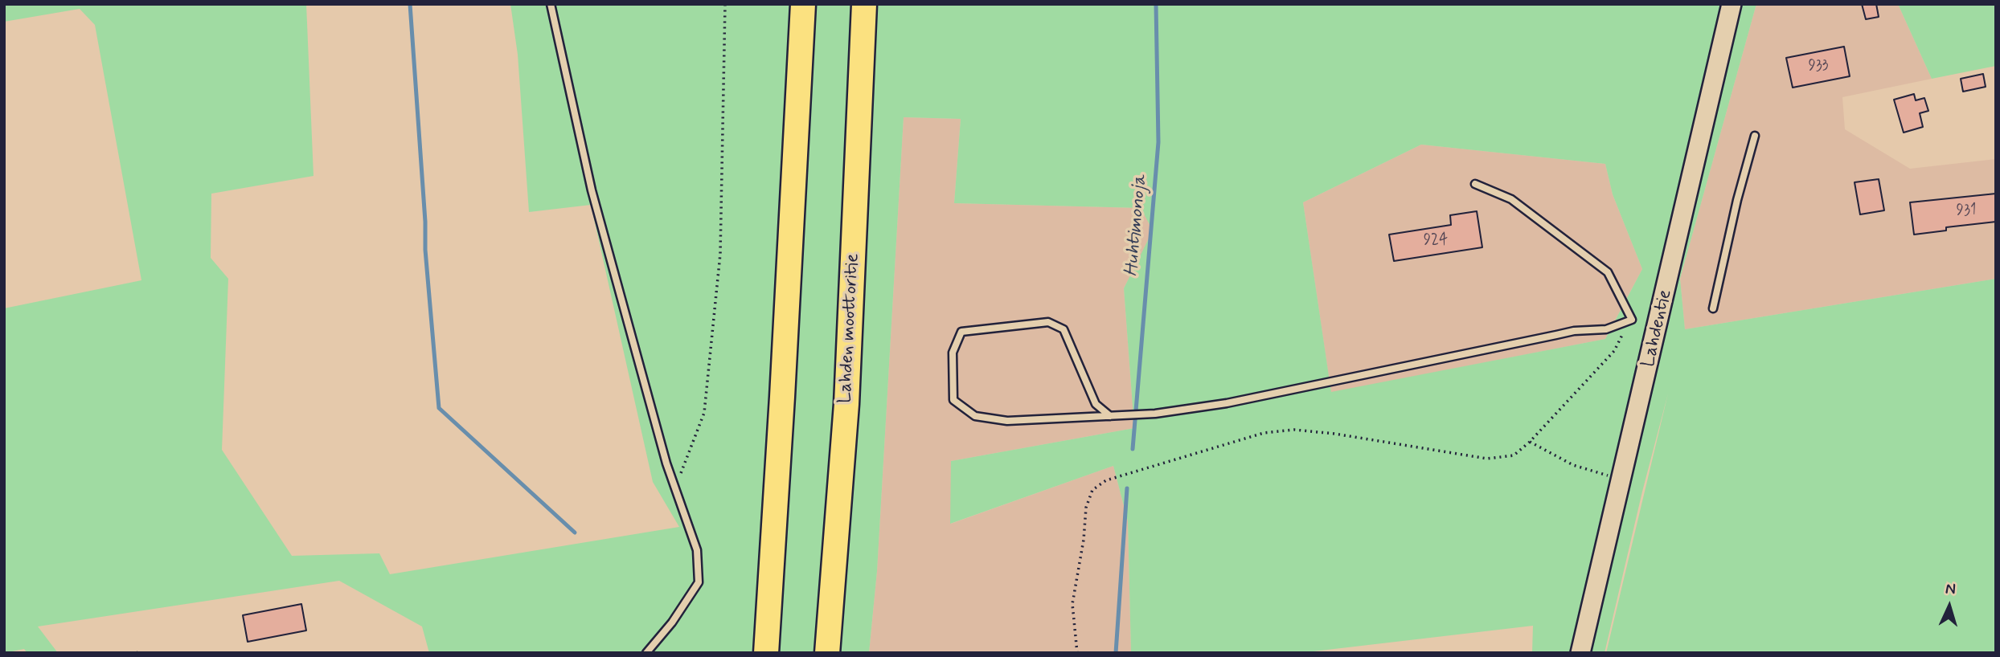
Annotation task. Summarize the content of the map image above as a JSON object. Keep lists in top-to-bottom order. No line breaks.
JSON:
{"streets":{"highway":["Lahden moottoritie"],"main road":["Lahdentie"]},"water":["Huhtimonoja"],"house_numbers":["933","931","924"],"north":"top"}
